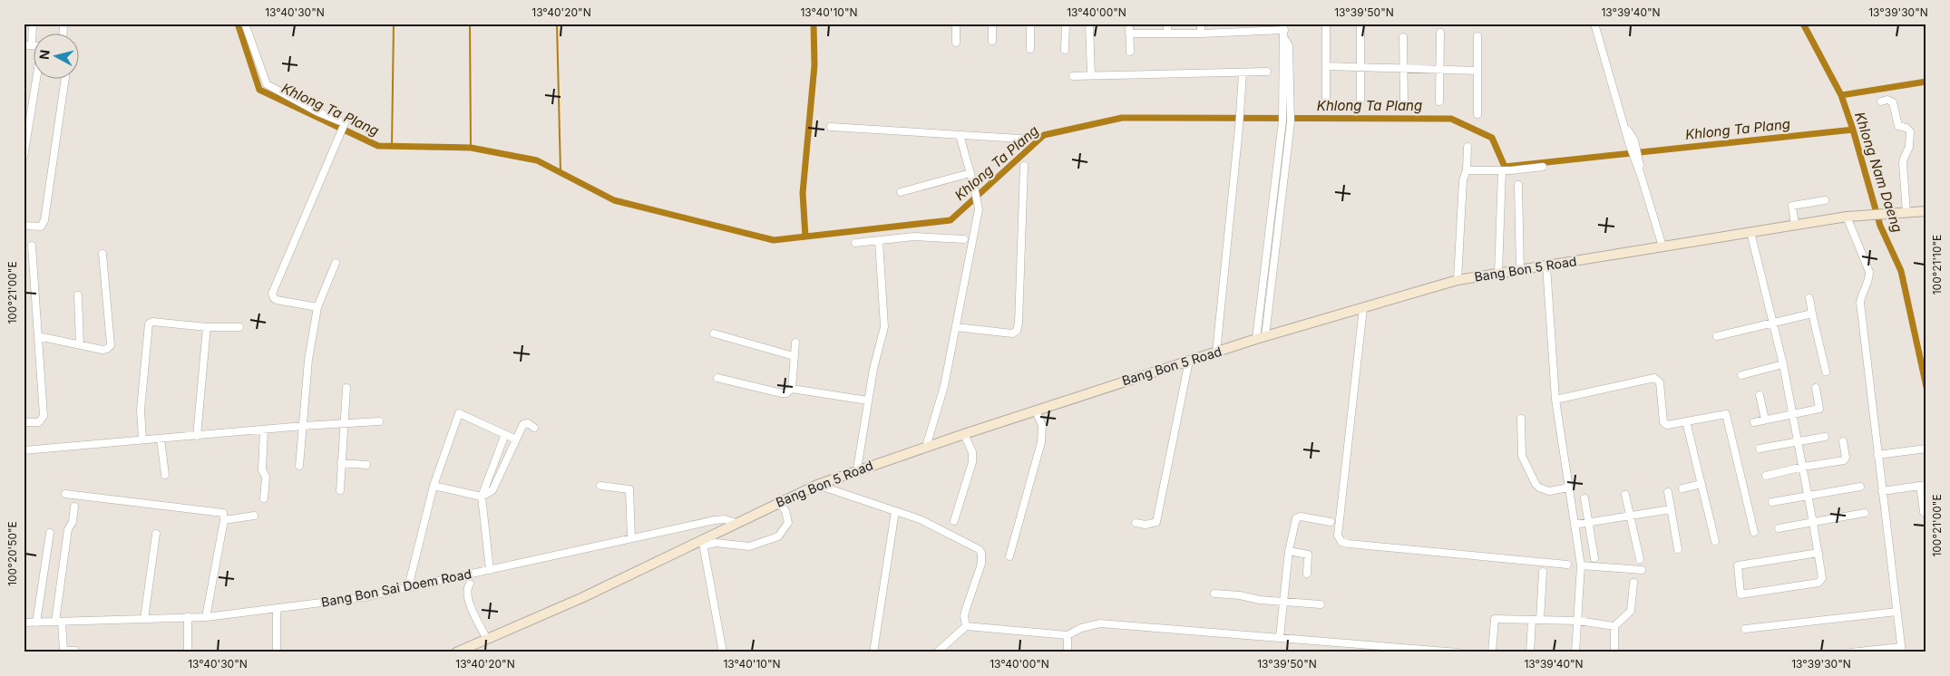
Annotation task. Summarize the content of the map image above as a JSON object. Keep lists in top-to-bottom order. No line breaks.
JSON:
{"streets":{"main road":["Bang Bon 5 Road"],"street":["Bang Bon Sai Doem Road"]},"crossings":[["Bang Bon 5 Road","Bang Bon Sai Doem Road"]],"water":["Khlong Ta Plang","Khlong Nam Daeng"],"north":"left","coordinates":["13°40'30\"N","13°40'20\"N","13°40'10\"N","13°40'00\"N","13°39'50\"N","13°39'40\"N","13°39'30\"N","100°21'10\"E","100°21'00\"E","100°20'50\"E"]}
